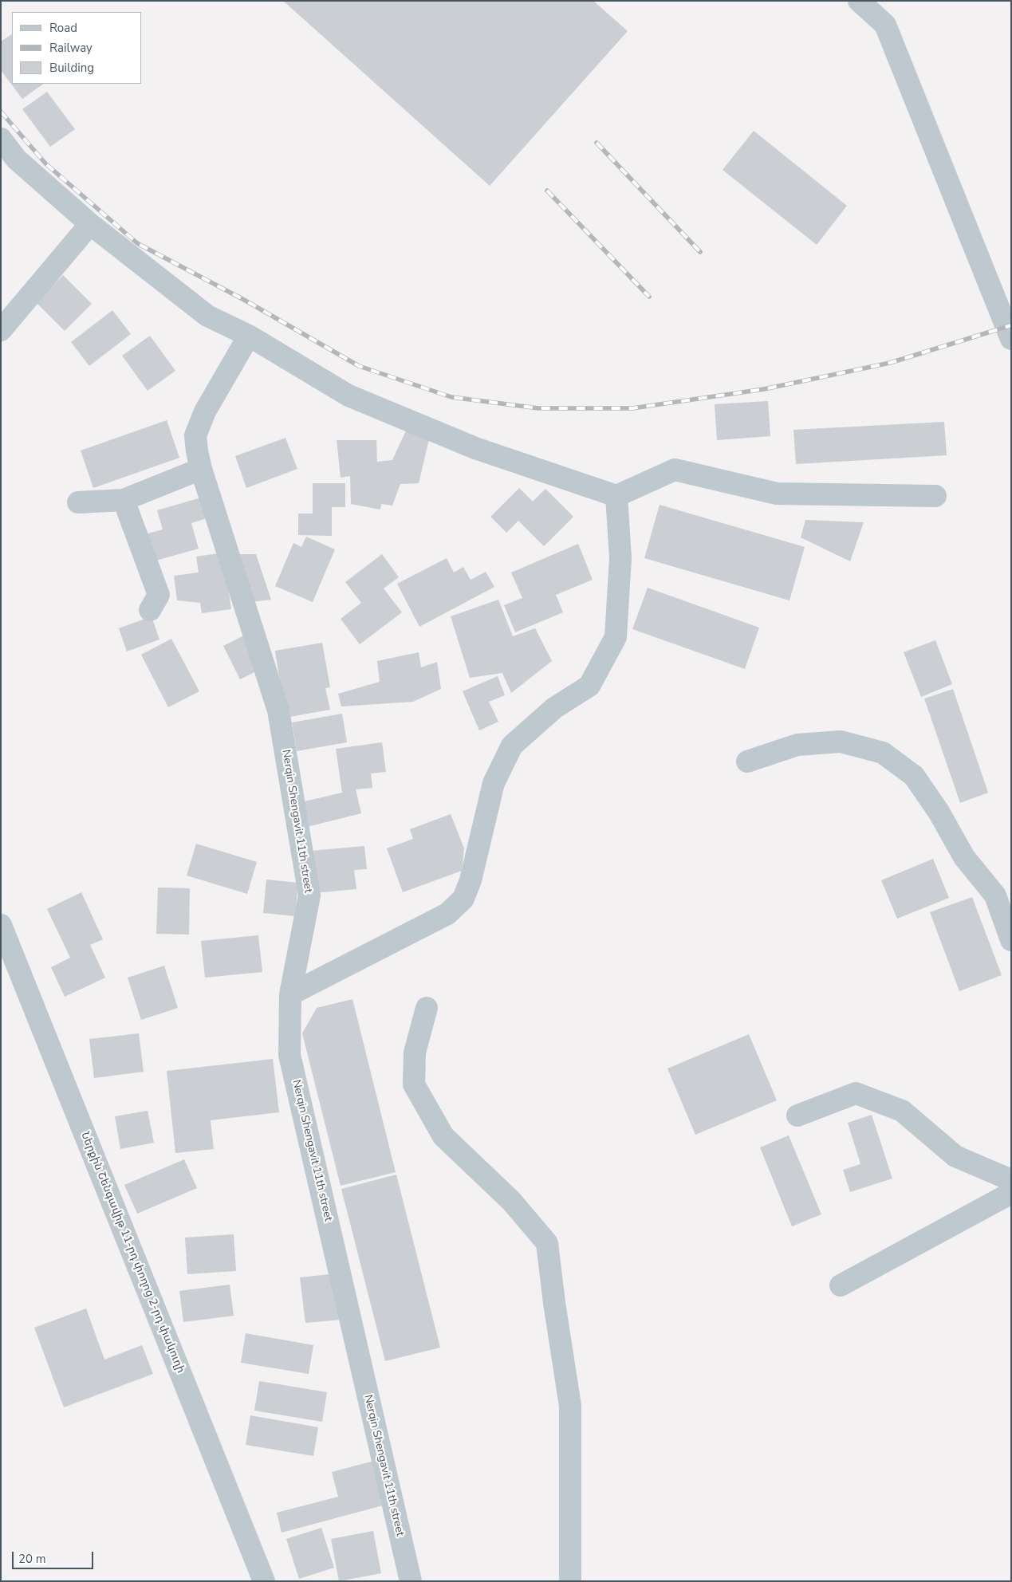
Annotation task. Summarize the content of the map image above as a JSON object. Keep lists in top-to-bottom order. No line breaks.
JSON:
{"streets":{"street":["Nerqin Shengavit 11th street","Ներքին Շենգավիթ 11-րդ փողոց 2-րդ փակուղի"]},"legend":["Road","Railway","Building"],"scale_bar":"20 m"}
